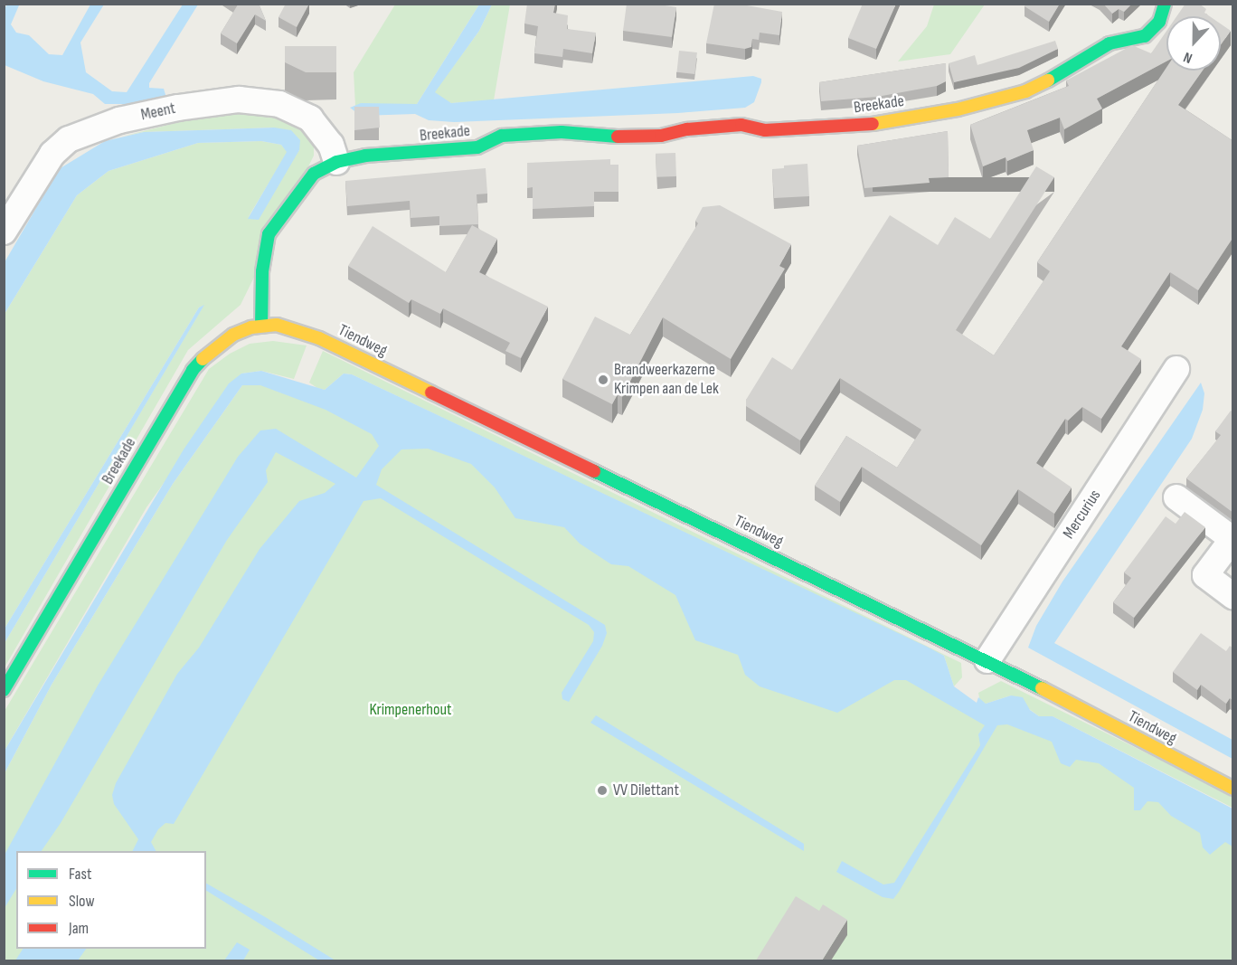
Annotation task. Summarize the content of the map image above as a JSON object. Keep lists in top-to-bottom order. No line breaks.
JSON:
{"streets":{"street":["Breekade","Meent","Tiendweg","Mercurius"]},"crossings":[["Breekade","Meent"],["Breekade","Tiendweg"],["Tiendweg","Mercurius"]],"parks":["Krimpenerhout"],"places":["Brandweerkazerne Krimpen aan de Lek","VV Dilettant"],"legend":["Fast","Slow","Jam"],"north":"bottom"}
